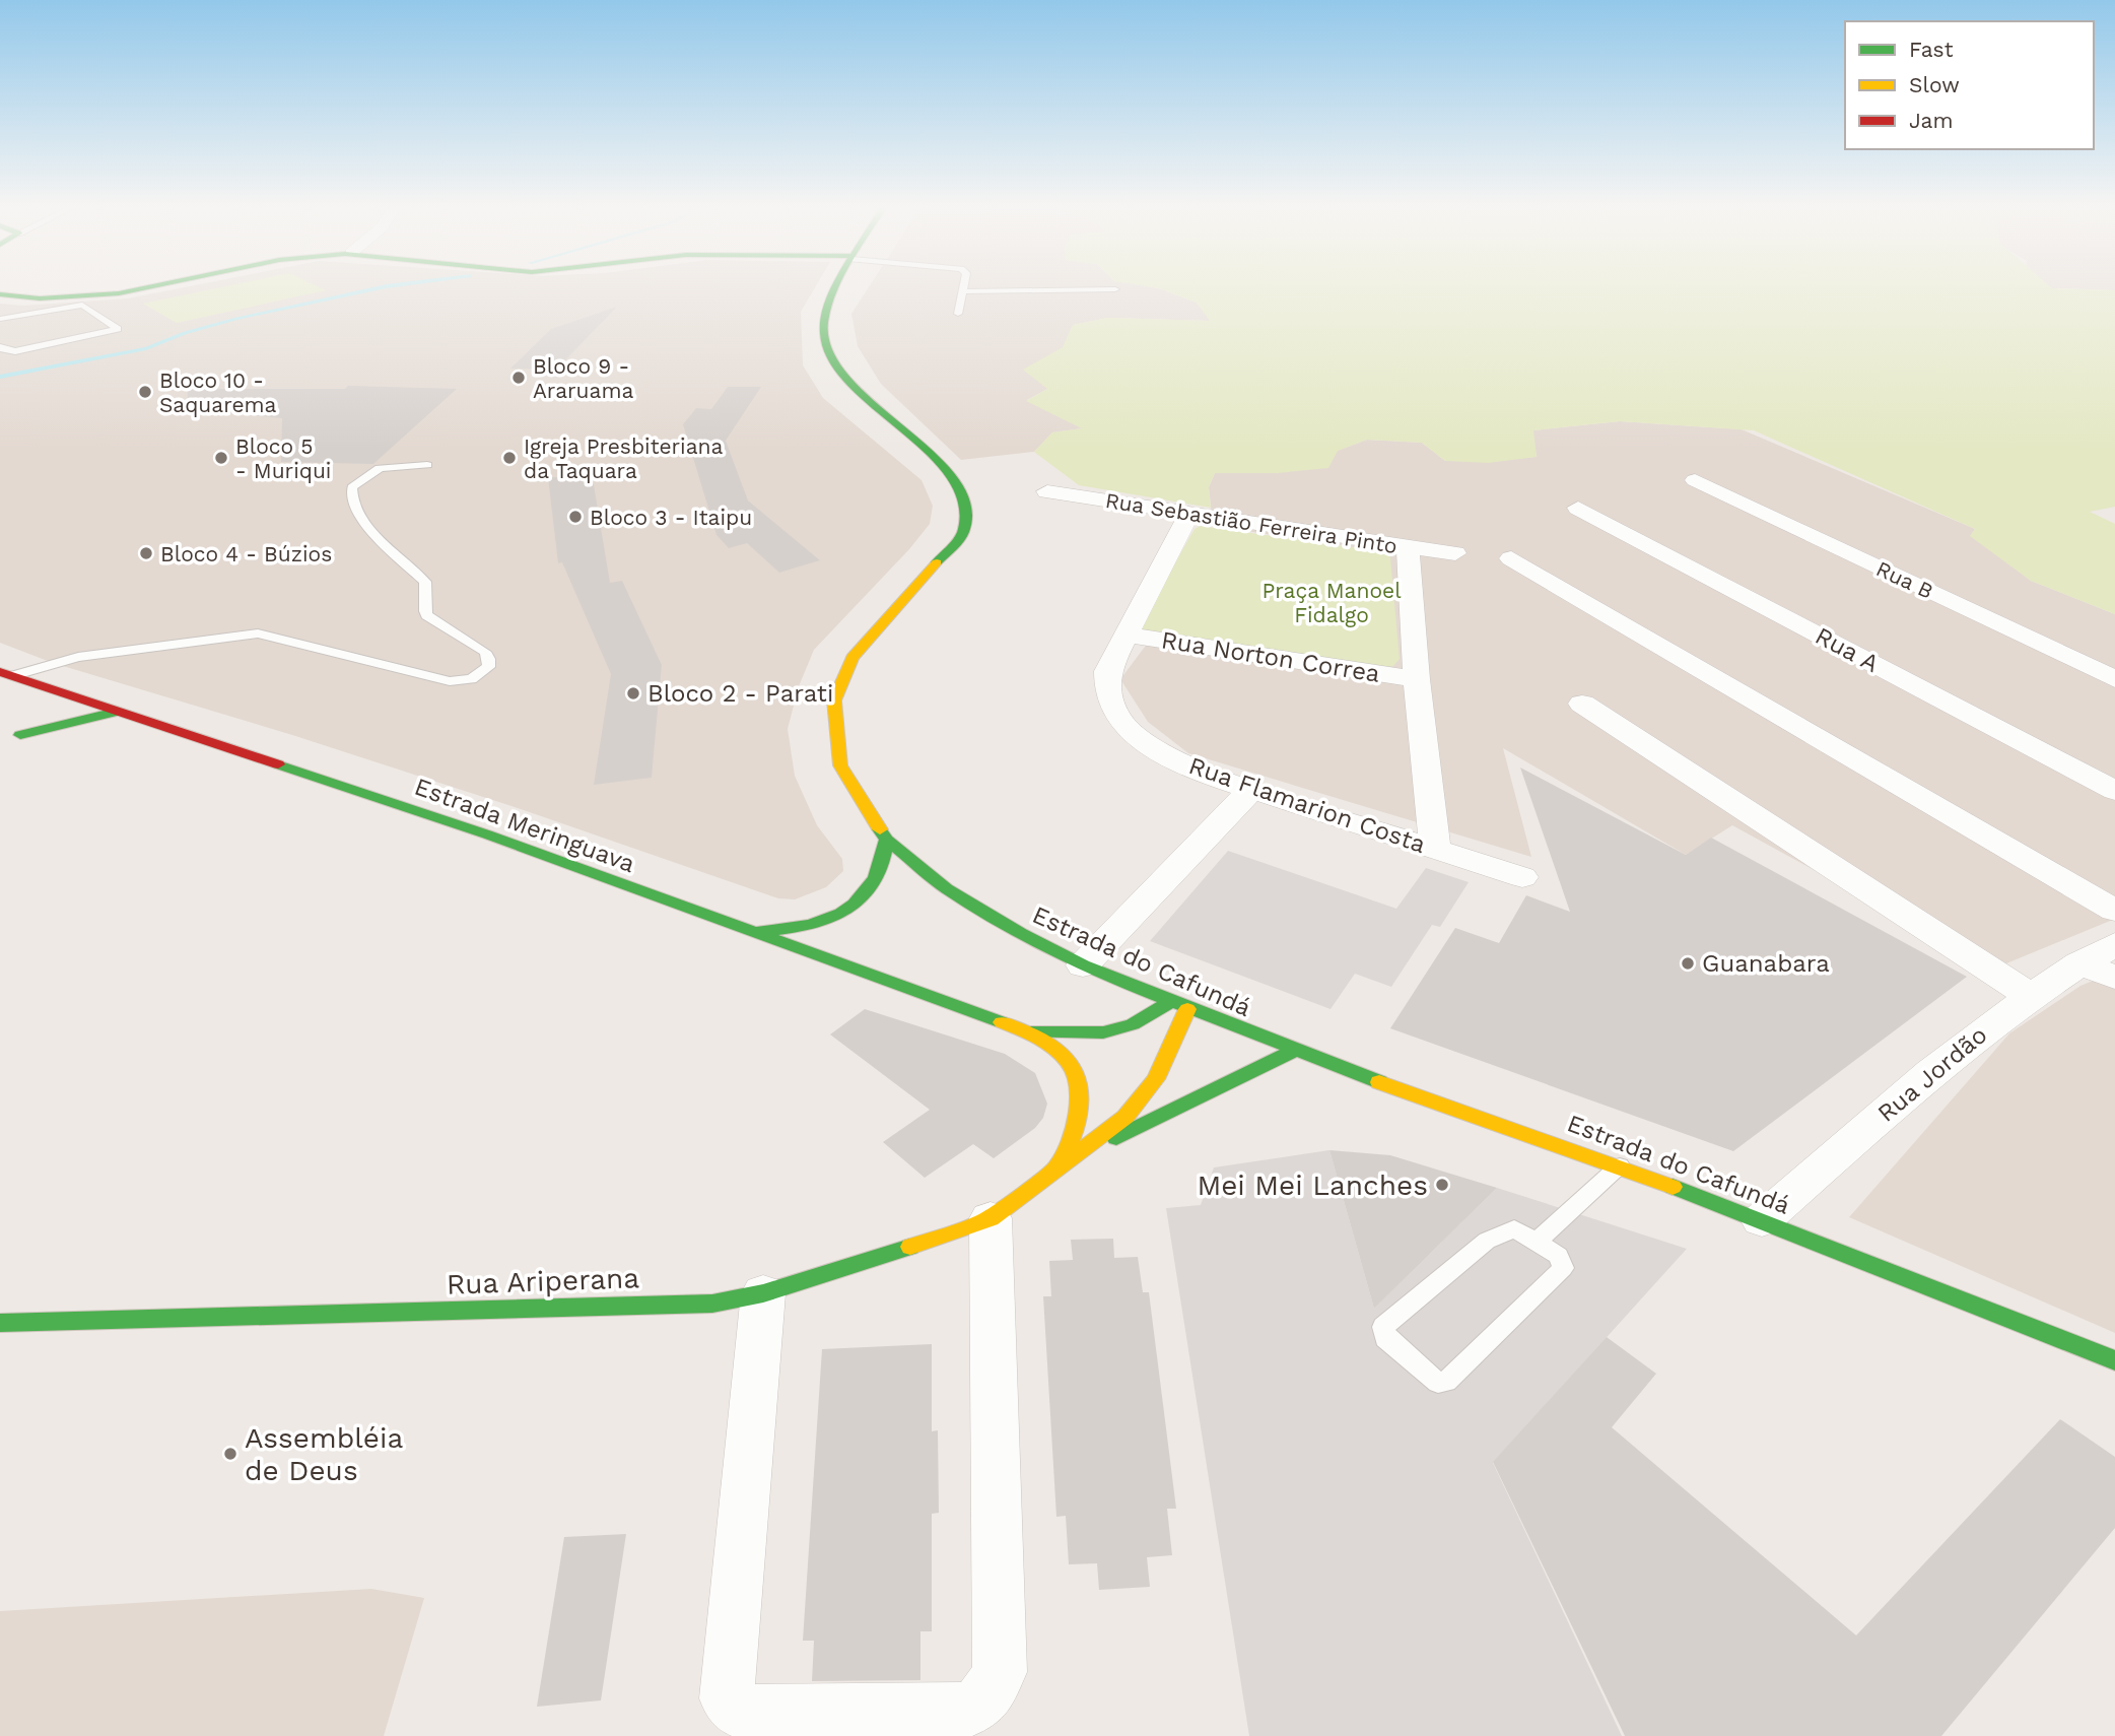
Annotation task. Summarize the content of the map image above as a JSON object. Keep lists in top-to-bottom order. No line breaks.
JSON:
{"streets":{"street":["Rua Sebastião Ferreira Pinto","Rua B","Rua A","Rua Norton Correa","Rua Flamarion Costa","Estrada Meringuava","Estrada do Cafundá","Rua Jordão","Rua Ariperana"]},"crossings":[["Rua Sebastião Ferreira Pinto","Rua Flamarion Costa"],["Rua Norton Correa","Rua Flamarion Costa"],["Estrada Meringuava","Estrada do Cafundá"],["Estrada Meringuava","Rua Ariperana"],["Estrada do Cafundá","Rua Jordão"],["Estrada do Cafundá","Rua Ariperana"]],"parks":["Praça Manoel Fidalgo"],"places":["Bloco 9 - Araruama","Bloco 10 - Saquarema","Bloco 5 - Muriqui","Igreja Presbiteriana da Taquara","Bloco 3 - Itaipu","Bloco 4 - Búzios","Bloco 2 - Parati","Guanabara","Mei Mei Lanches","Assembléia de Deus"],"legend":["Fast","Slow","Jam"]}
